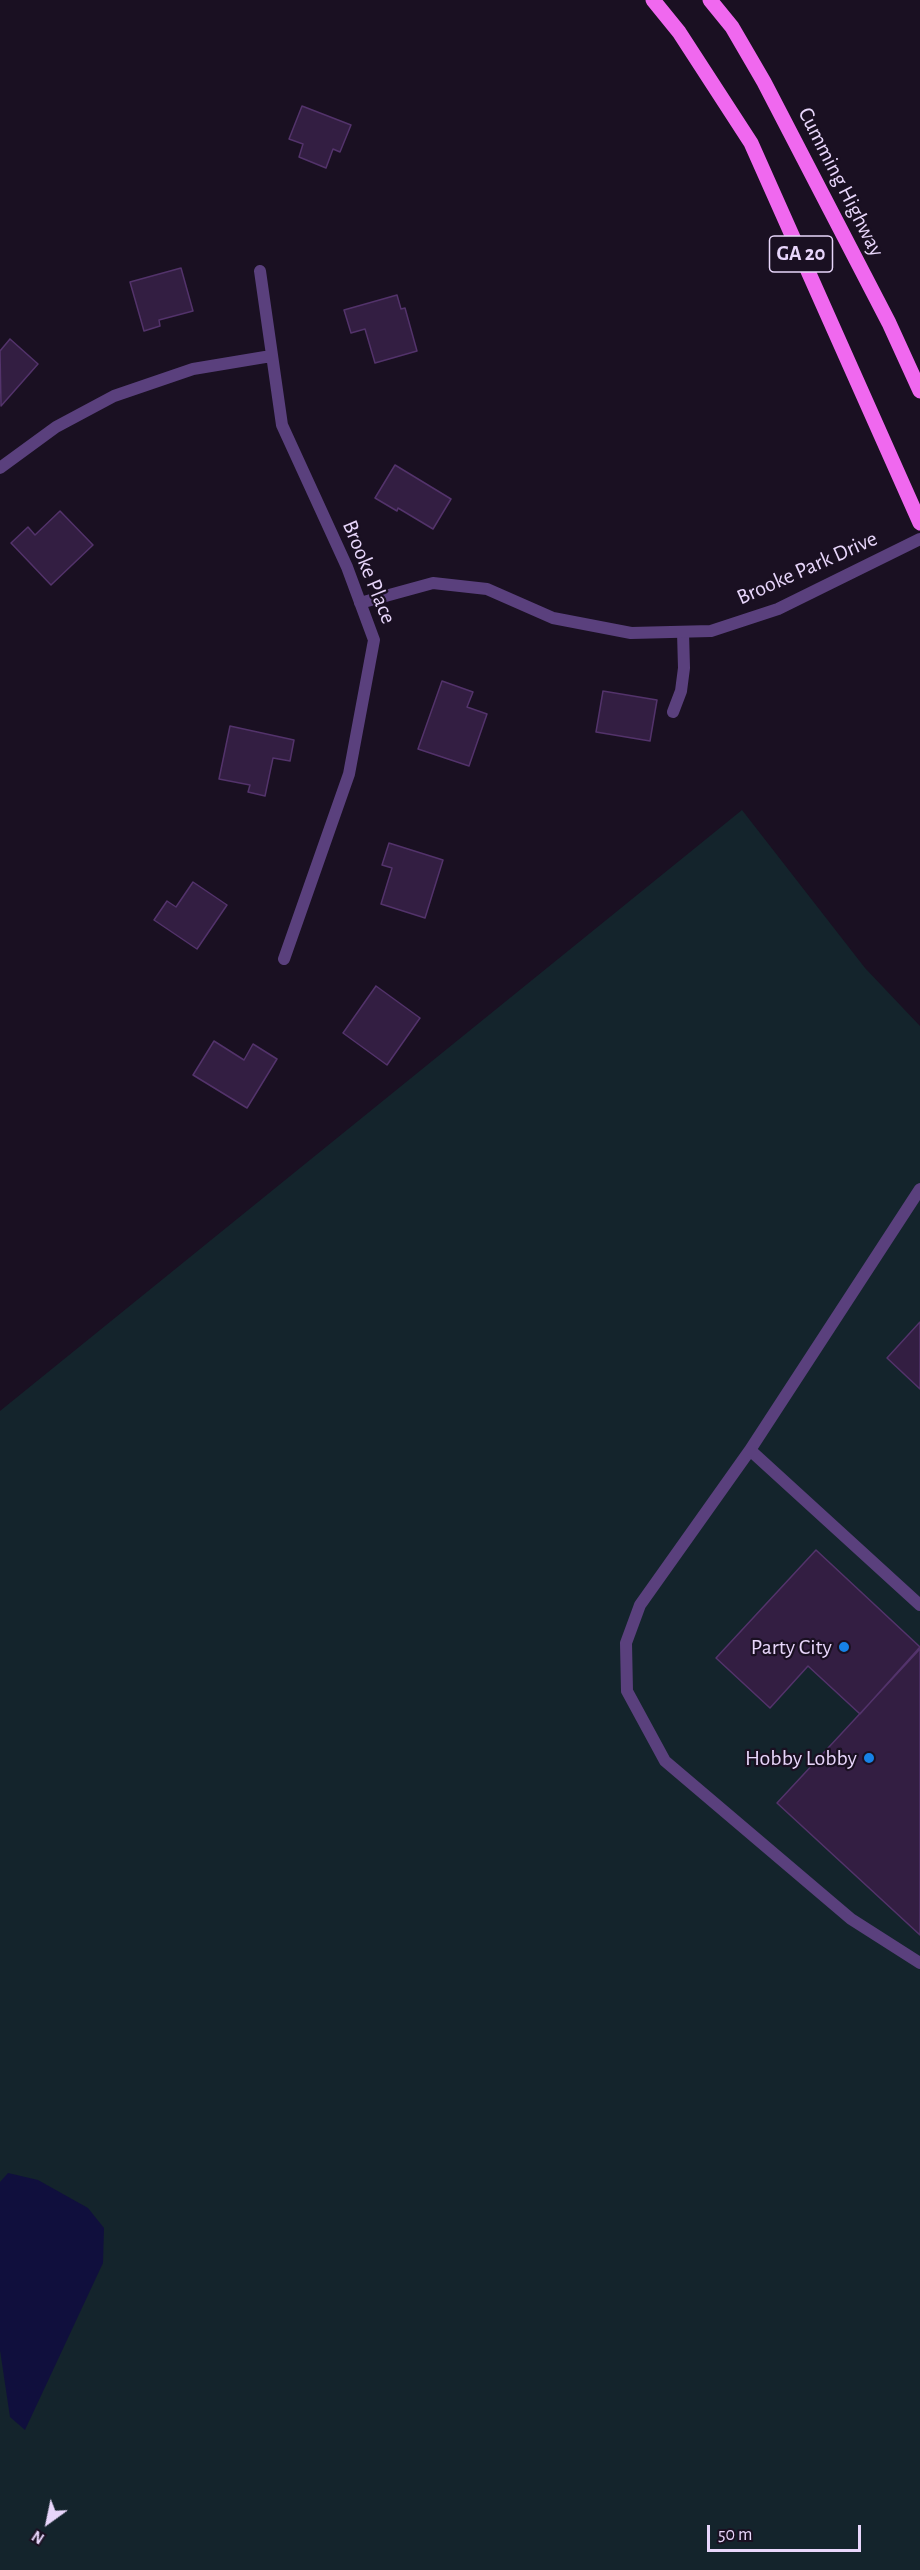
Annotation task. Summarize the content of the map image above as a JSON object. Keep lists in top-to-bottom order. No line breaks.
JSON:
{"streets":{"main road":["Cumming Highway","GA 20"],"street":["Brooke Park Drive","Brooke Place"]},"crossings":[["Brooke Park Drive","Brooke Place"]],"places":["Party City","Hobby Lobby"],"scale_bar":"50 m","north":"bottom left"}
